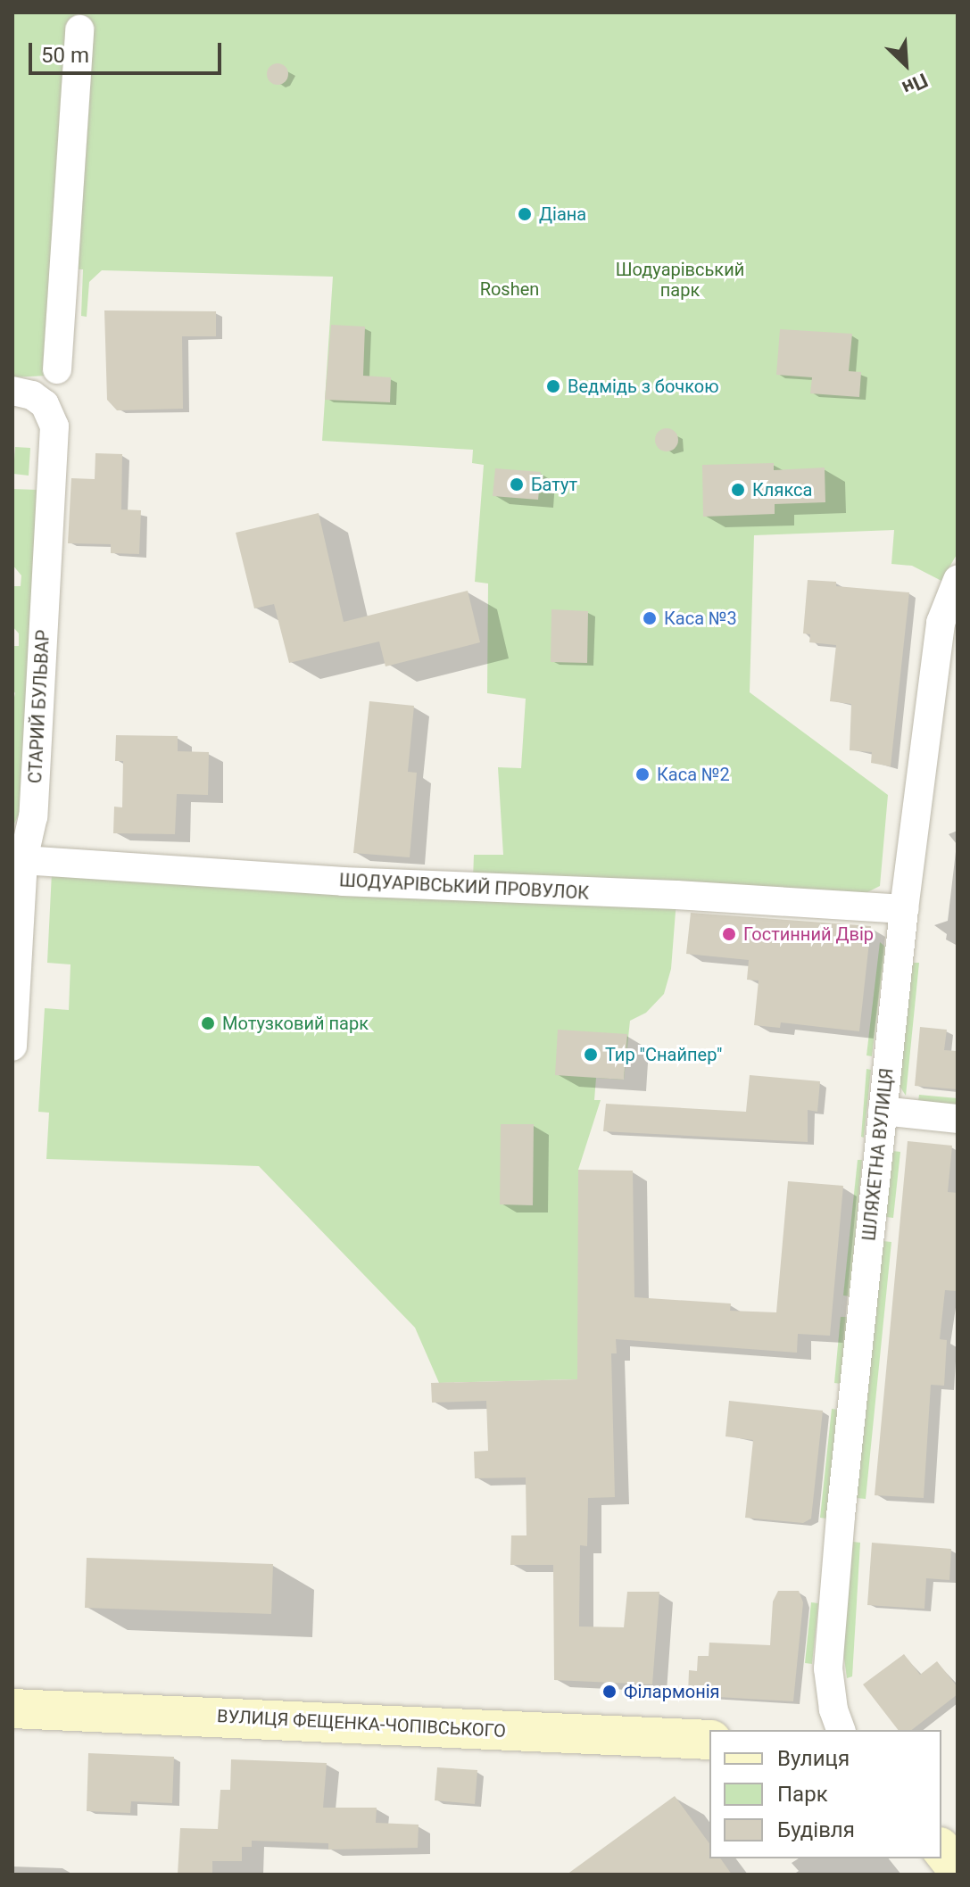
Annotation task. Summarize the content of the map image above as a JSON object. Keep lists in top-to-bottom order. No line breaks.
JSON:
{"streets":{"street":["СТАРИЙ БУЛЬВАР","ШОДУАРІВСЬКИЙ ПРОВУЛОК","ШЛЯХЕТНА ВУЛИЦЯ","ВУЛИЦЯ ФЕЩЕНКА-ЧОПІВСЬКОГО"]},"crossings":[["СТАРИЙ БУЛЬВАР","ШОДУАРІВСЬКИЙ ПРОВУЛОК"],["ШОДУАРІВСЬКИЙ ПРОВУЛОК","ШЛЯХЕТНА ВУЛИЦЯ"]],"parks":["Шодуарівський парк","Roshen"],"places":["Діана","Ведмідь з бочкою","Батут","Клякса","Каса №3","Каса №2","Гостинний Двір","Мотузковий парк","Тир \"Снайпер\"","Філармонія"],"legend":["Вулиця","Парк","Будівля"],"scale_bar":"50 m","north":"bottom right"}
